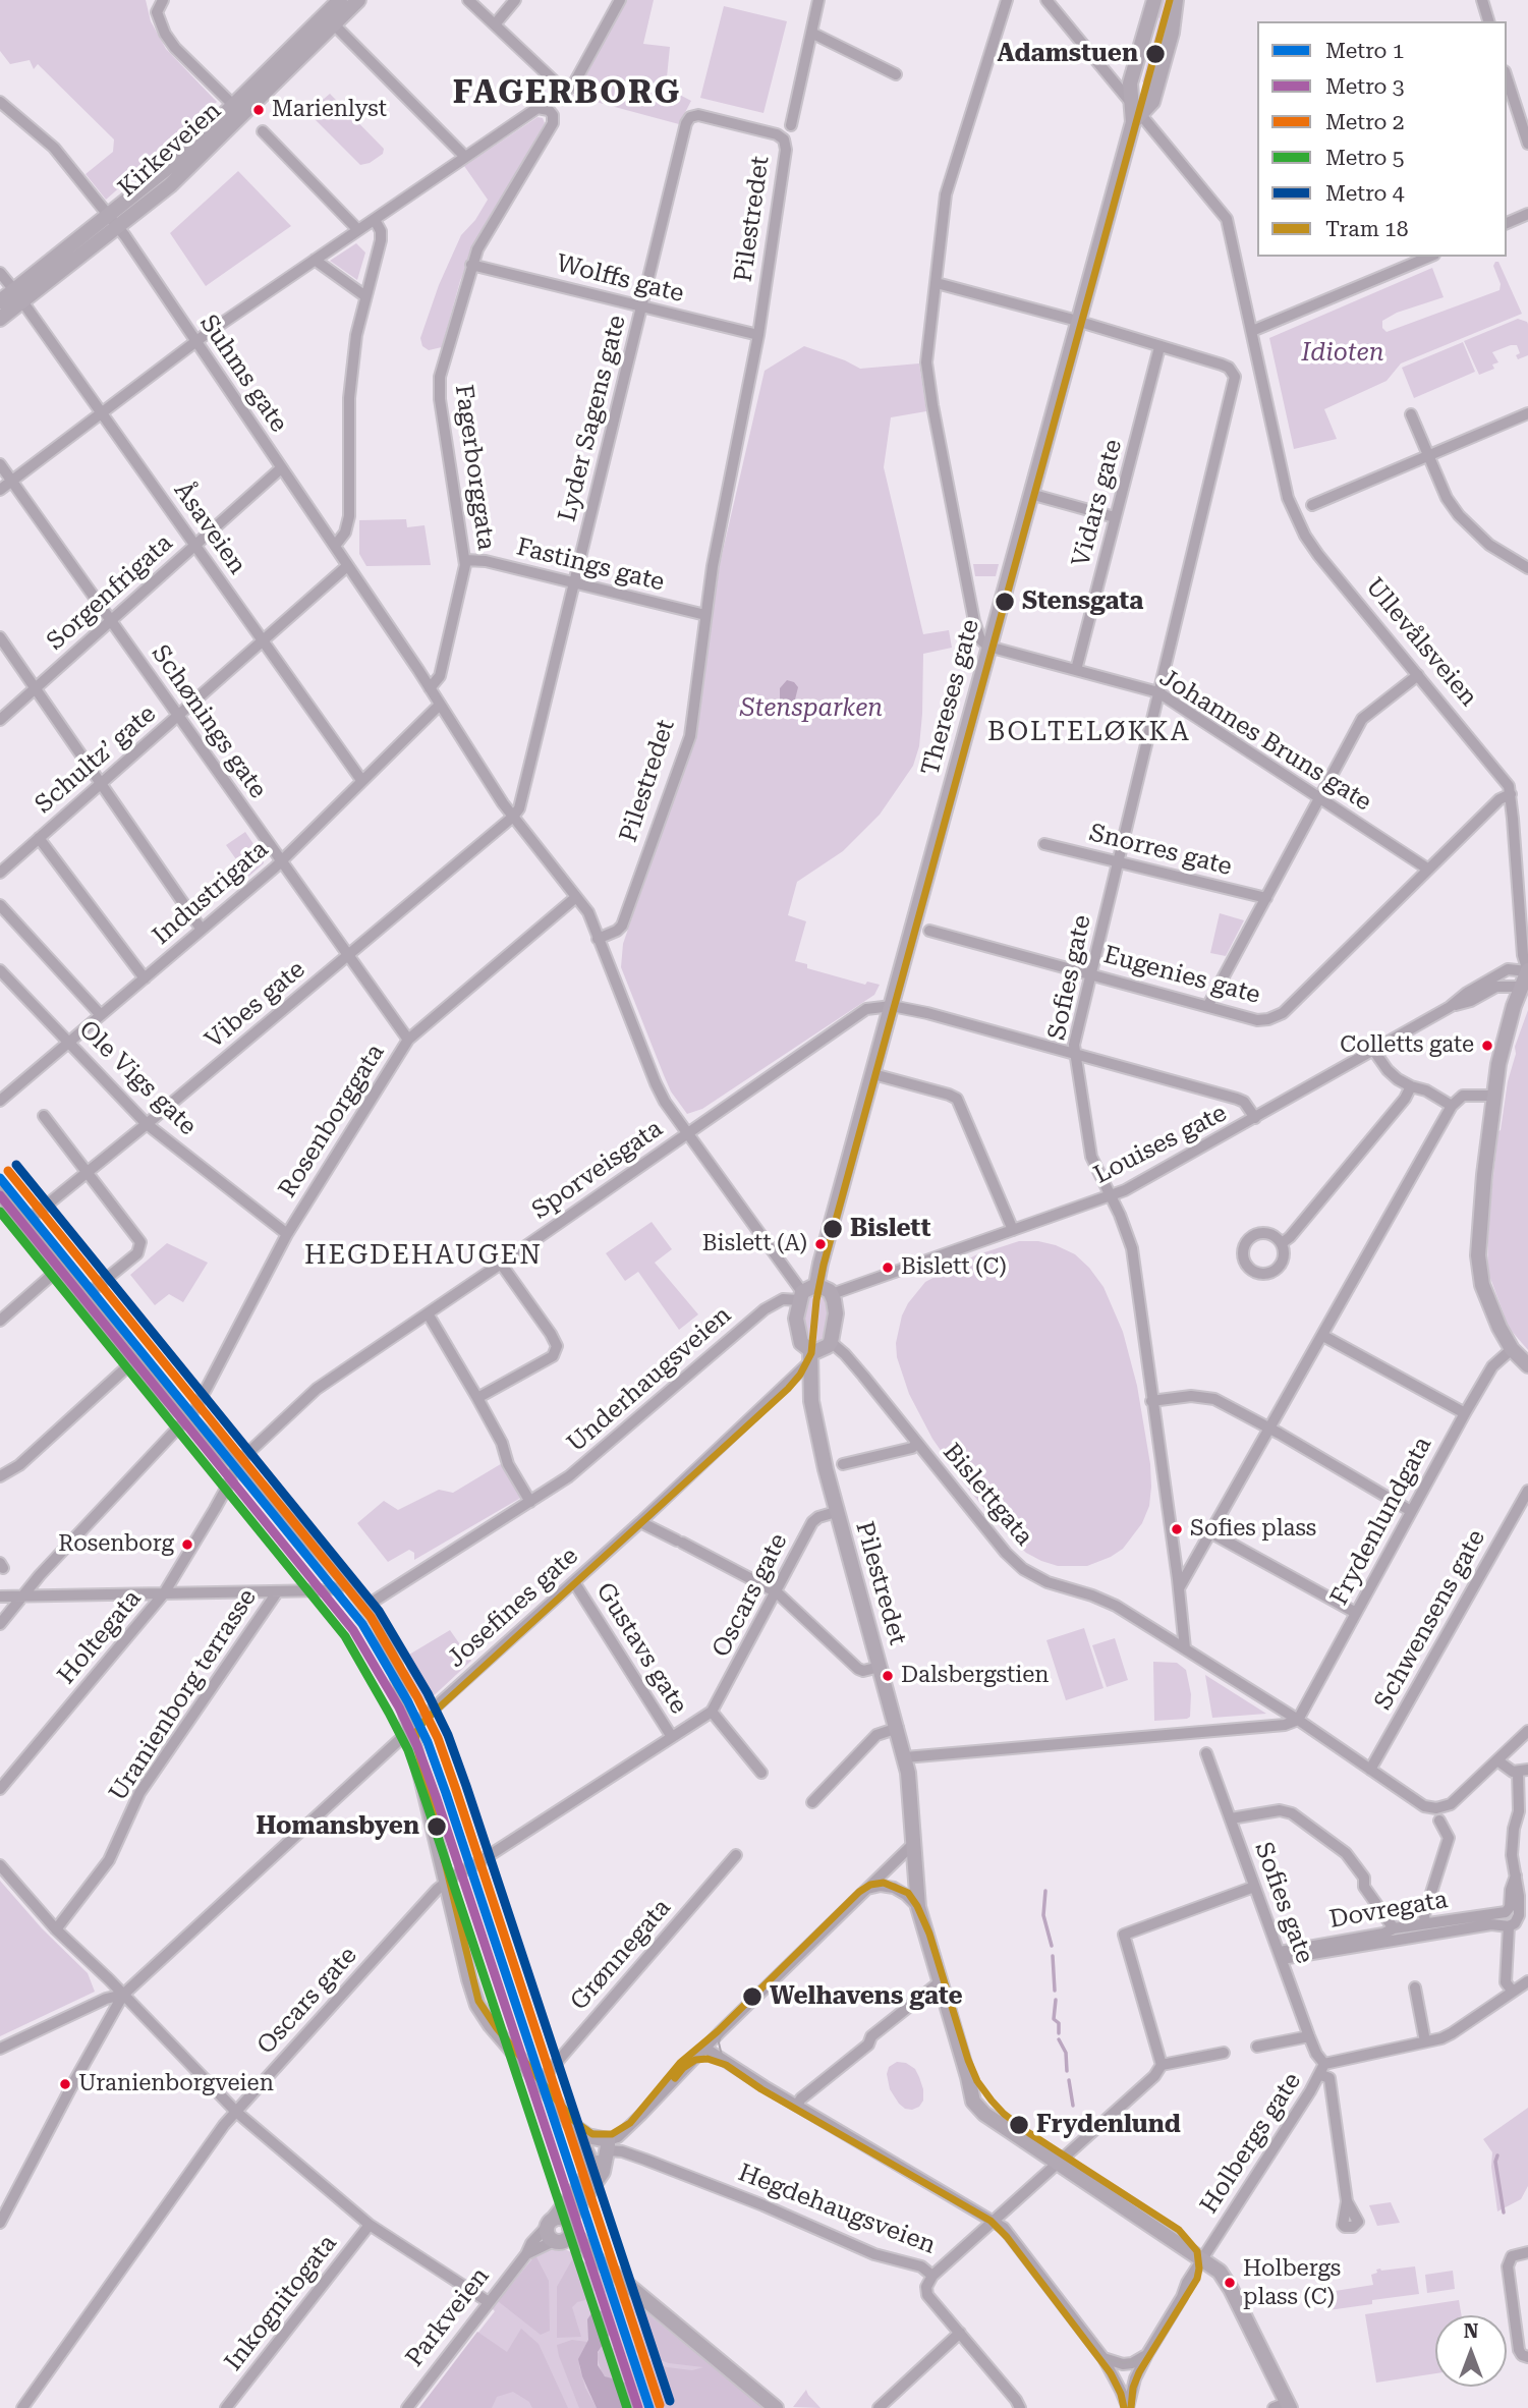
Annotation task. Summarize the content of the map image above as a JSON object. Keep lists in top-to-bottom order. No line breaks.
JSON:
{"streets":{"main road":["Kirkeveien","Pilestredet","Thereses gate","Hegdehaugsveien","Parkveien"],"street":["Wolffs gate","Suhms gate","Lyder Sagens gate","Fagerborggata","Vidars gate","Åsaveien","Fastings gate","Sorgenfrigata","Ullevålsveien","Schønings gate","Johannes Bruns gate","Schultz’ gate","Snorres gate","Industrigata","Eugenies gate","Sofies gate","Vibes gate","Ole Vigs gate","Rosenborggata","Louises gate","Sporveisgata","Underhaugsveien","Bislettgata","Frydenlundgata","Oscars gate","Josefines gate","Schwensens gate","Holtegata","Gustavs gate","Uranienborg terrasse","Dovregata","Grønnegata","Holbergs gate","Inkognitogata"]},"crossings":[["Kirkeveien","Suhms gate"],["Kirkeveien","Åsaveien"],["Pilestredet","Wolffs gate"],["Pilestredet","Lyder Sagens gate"],["Pilestredet","Fastings gate"],["Pilestredet","Oscars gate"],["Pilestredet","Josefines gate"],["Pilestredet","Holbergs gate"],["Pilestredet","Hegdehaugsveien"],["Pilestredet","Parkveien"],["Wolffs gate","Lyder Sagens gate"],["Wolffs gate","Fagerborggata"],["Suhms gate","Fagerborggata"],["Suhms gate","Sorgenfrigata"],["Suhms gate","Schultz’ gate"],["Lyder Sagens gate","Fastings gate"],["Lyder Sagens gate","Vibes gate"],["Fagerborggata","Fastings gate"],["Vidars gate","Johannes Bruns gate"],["Vidars gate","Sofies gate"],["Åsaveien","Sorgenfrigata"],["Åsaveien","Schultz’ gate"],["Åsaveien","Industrigata"],["Sorgenfrigata","Schønings gate"],["Ullevålsveien","Thereses gate"],["Ullevålsveien","Eugenies gate"],["Ullevålsveien","Louises gate"],["Thereses gate","Johannes Bruns gate"],["Thereses gate","Sporveisgata"],["Schønings gate","Schultz’ gate"],["Schønings gate","Industrigata"],["Schønings gate","Vibes gate"],["Schønings gate","Rosenborggata"],["Johannes Bruns gate","Eugenies gate"],["Johannes Bruns gate","Sofies gate"],["Snorres gate","Sofies gate"],["Industrigata","Ole Vigs gate"],["Eugenies gate","Sofies gate"],["Sofies gate","Louises gate"],["Sofies gate","Dovregata"],["Sofies gate","Holbergs gate"],["Vibes gate","Ole Vigs gate"],["Ole Vigs gate","Rosenborggata"],["Sporveisgata","Holtegata"],["Oscars gate","Gustavs gate"],["Josefines gate","Gustavs gate"],["Hegdehaugsveien","Parkveien"]],"districts":["FAGERBORG","BOLTELØKKA","HEGDEHAUGEN"],"parks":["Idioten","Stensparken"],"places":["Adamstuen","Marienlyst","Stensgata","Colletts gate","Bislett","Bislett (A)","Bislett (C)","Sofies plass","Rosenborg","Dalsbergstien","Homansbyen","Welhavens gate","Uranienborgveien","Frydenlund","Holbergs plass (C)"],"lines":["tram line 18","metro line 4","metro line 2","metro line 1","metro line 3","metro line 5"],"legend":["Metro 1","Metro 3","Metro 2","Metro 5","Metro 4","Tram 18"],"north":"top"}
